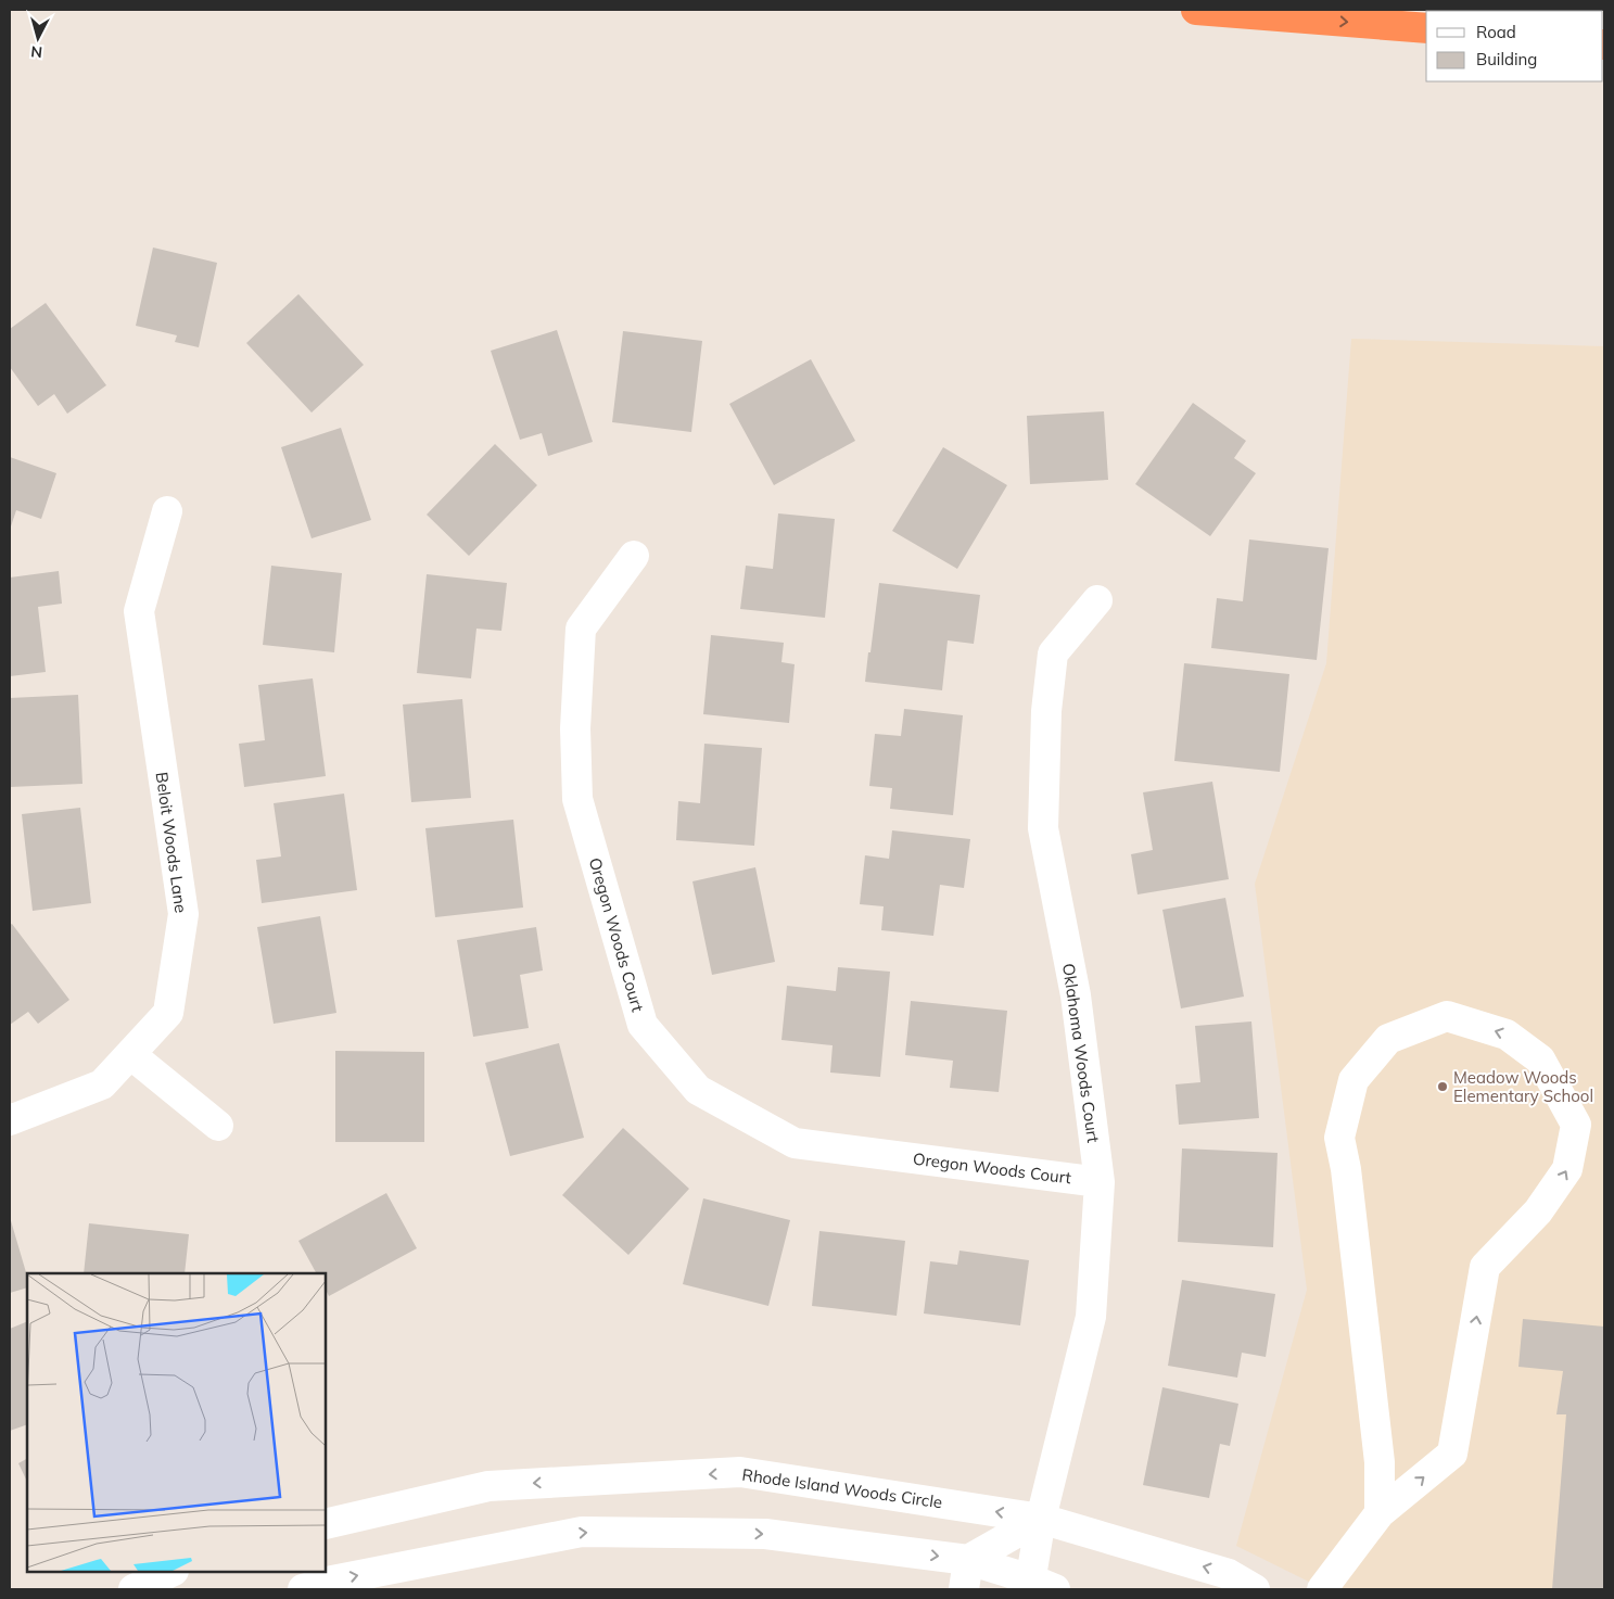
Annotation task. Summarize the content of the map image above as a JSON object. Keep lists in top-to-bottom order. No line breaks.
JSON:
{"streets":{"street":["Beloit Woods Lane","Oregon Woods Court","Oklahoma Woods Court","Rhode Island Woods Circle"]},"crossings":[["Oregon Woods Court","Oklahoma Woods Court"],["Oklahoma Woods Court","Rhode Island Woods Circle"]],"places":["Meadow Woods Elementary School"],"legend":["Road","Building"],"north":"bottom"}
